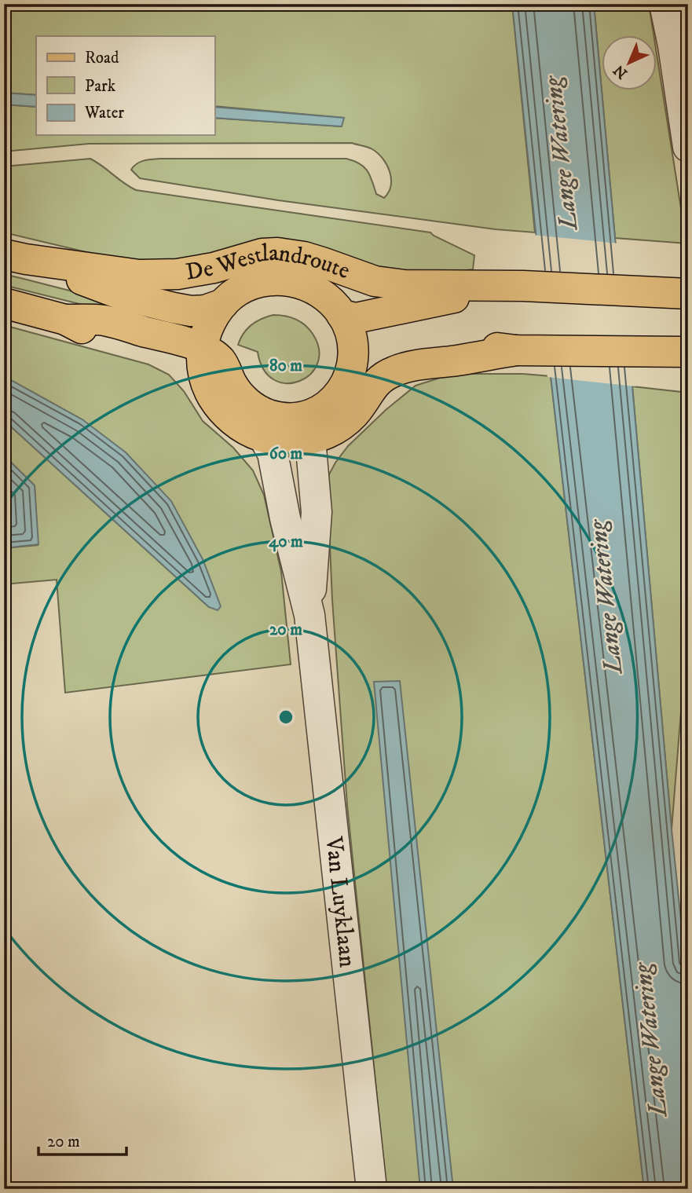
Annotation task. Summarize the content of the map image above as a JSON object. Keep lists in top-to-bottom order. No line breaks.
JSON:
{"streets":{"main road":["De Westlandroute"],"street":["Van Luyklaan"]},"crossings":[["De Westlandroute","Van Luyklaan"]],"water":["Lange Watering"],"legend":["Road","Park","Water"],"scale_bar":"20 m","north":"bottom left","rings":["80 m","60 m","40 m","20 m"]}
